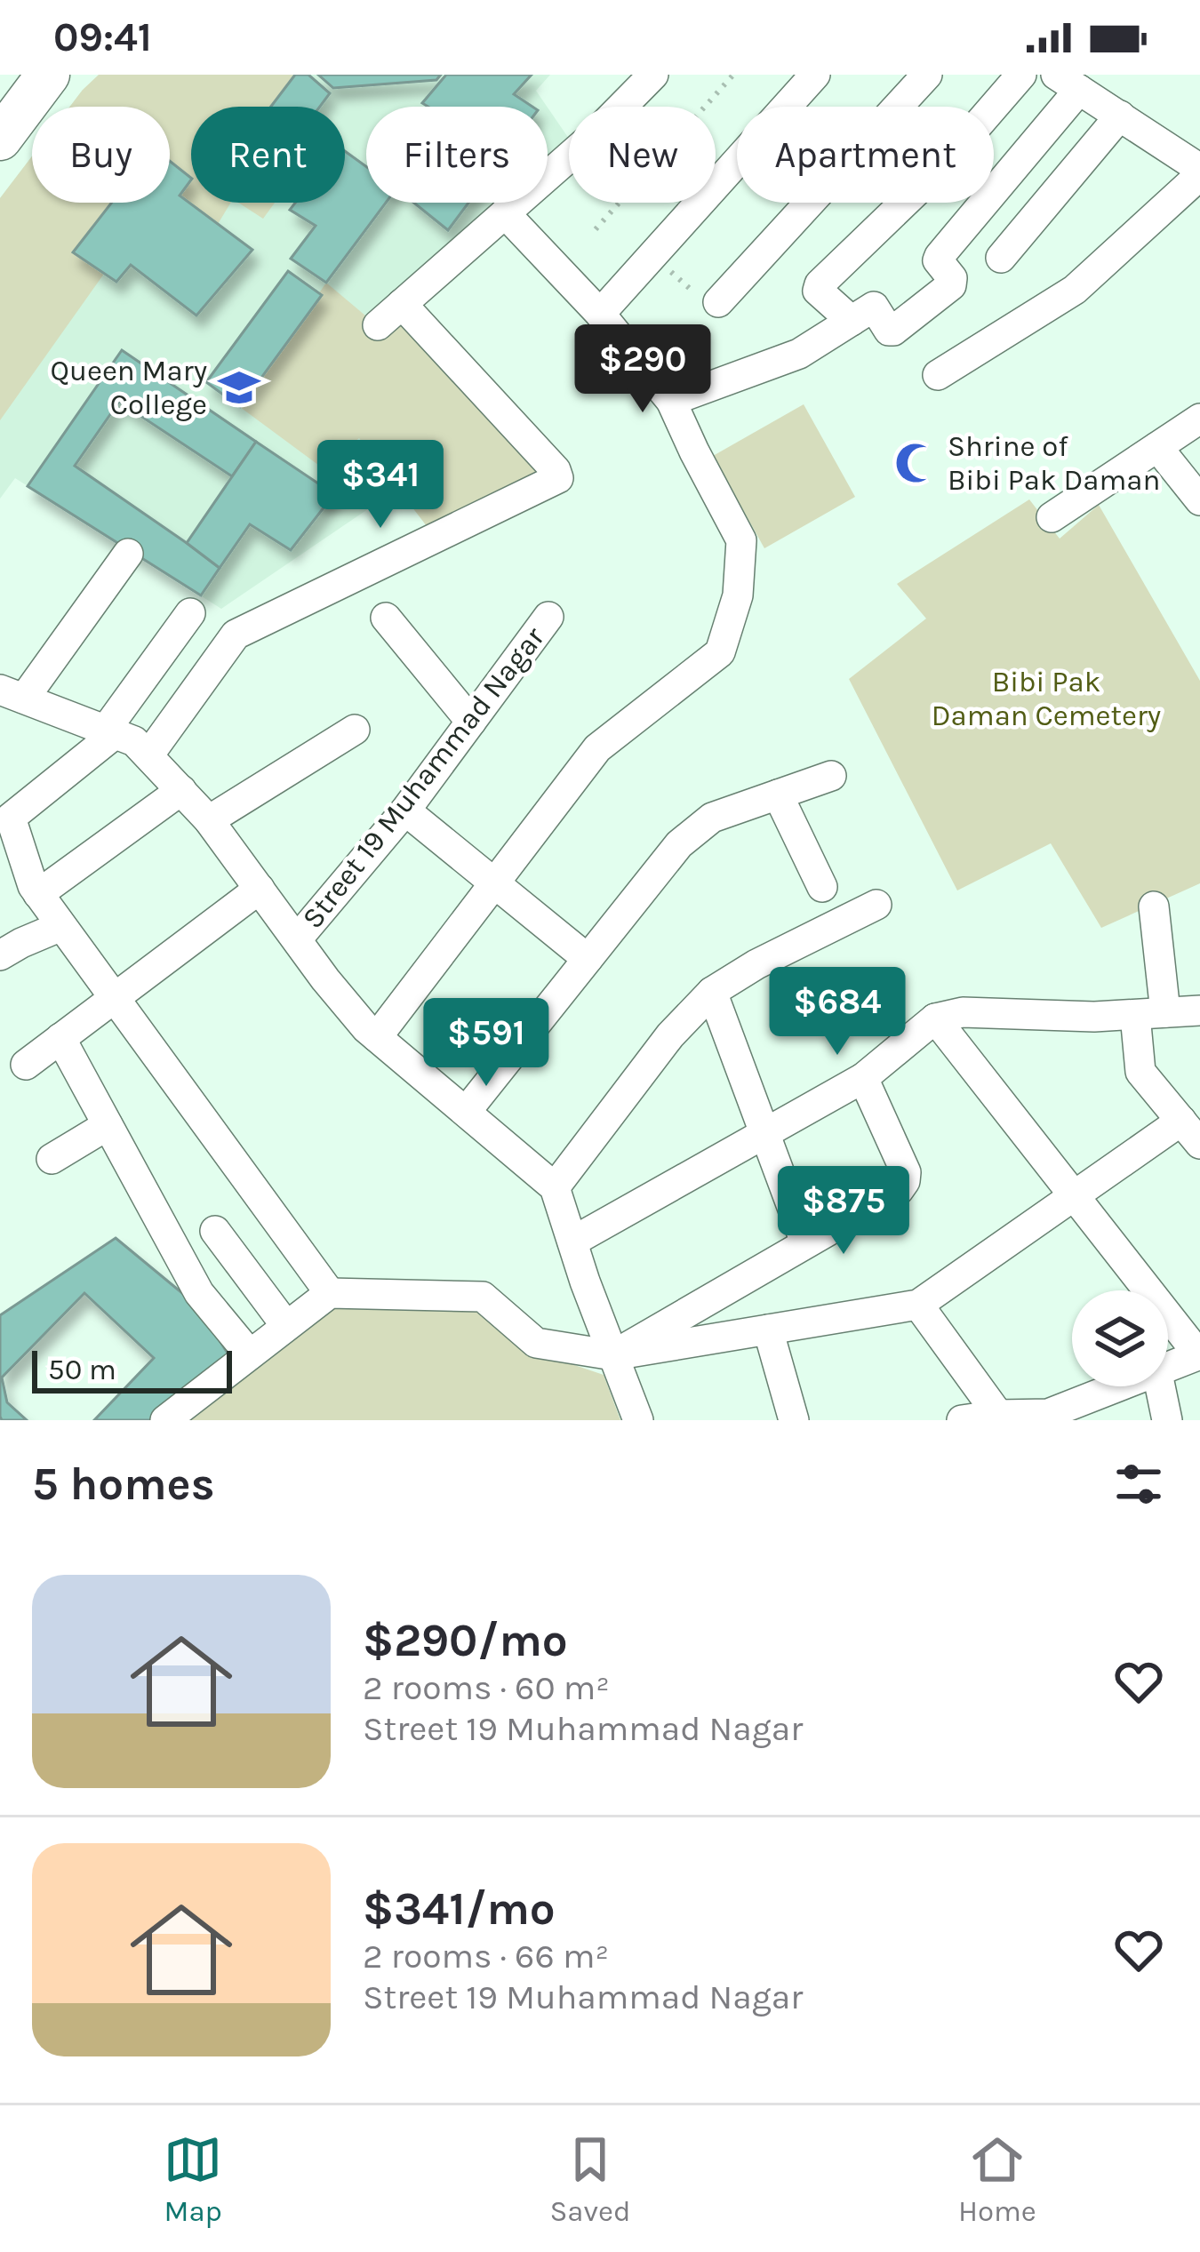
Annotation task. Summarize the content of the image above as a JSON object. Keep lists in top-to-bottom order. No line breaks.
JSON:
{"streets":{"street":["Street 19 Muhammad Nagar"]},"parks":["Bibi Pak Daman Cemetery"],"places":{"school or university":["Queen Mary College"],"mosque":["Shrine of Bibi Pak Daman"]},"scale_bar":"50 m","page":{"status":"09:41","chip":["Buy","Rent","Filters","New","Apartment"],"price":["$290","$341","$684","$591","$875"],"scale":"50 m","heading":"5 homes","list":[{"name":"$290/mo","note":"2 rooms · 60 m² · Street 19 Muhammad Nagar"},{"name":"$341/mo","note":"2 rooms · 66 m² · Street 19 Muhammad Nagar"}],"tabs":["Map","Saved","Home"]}}
